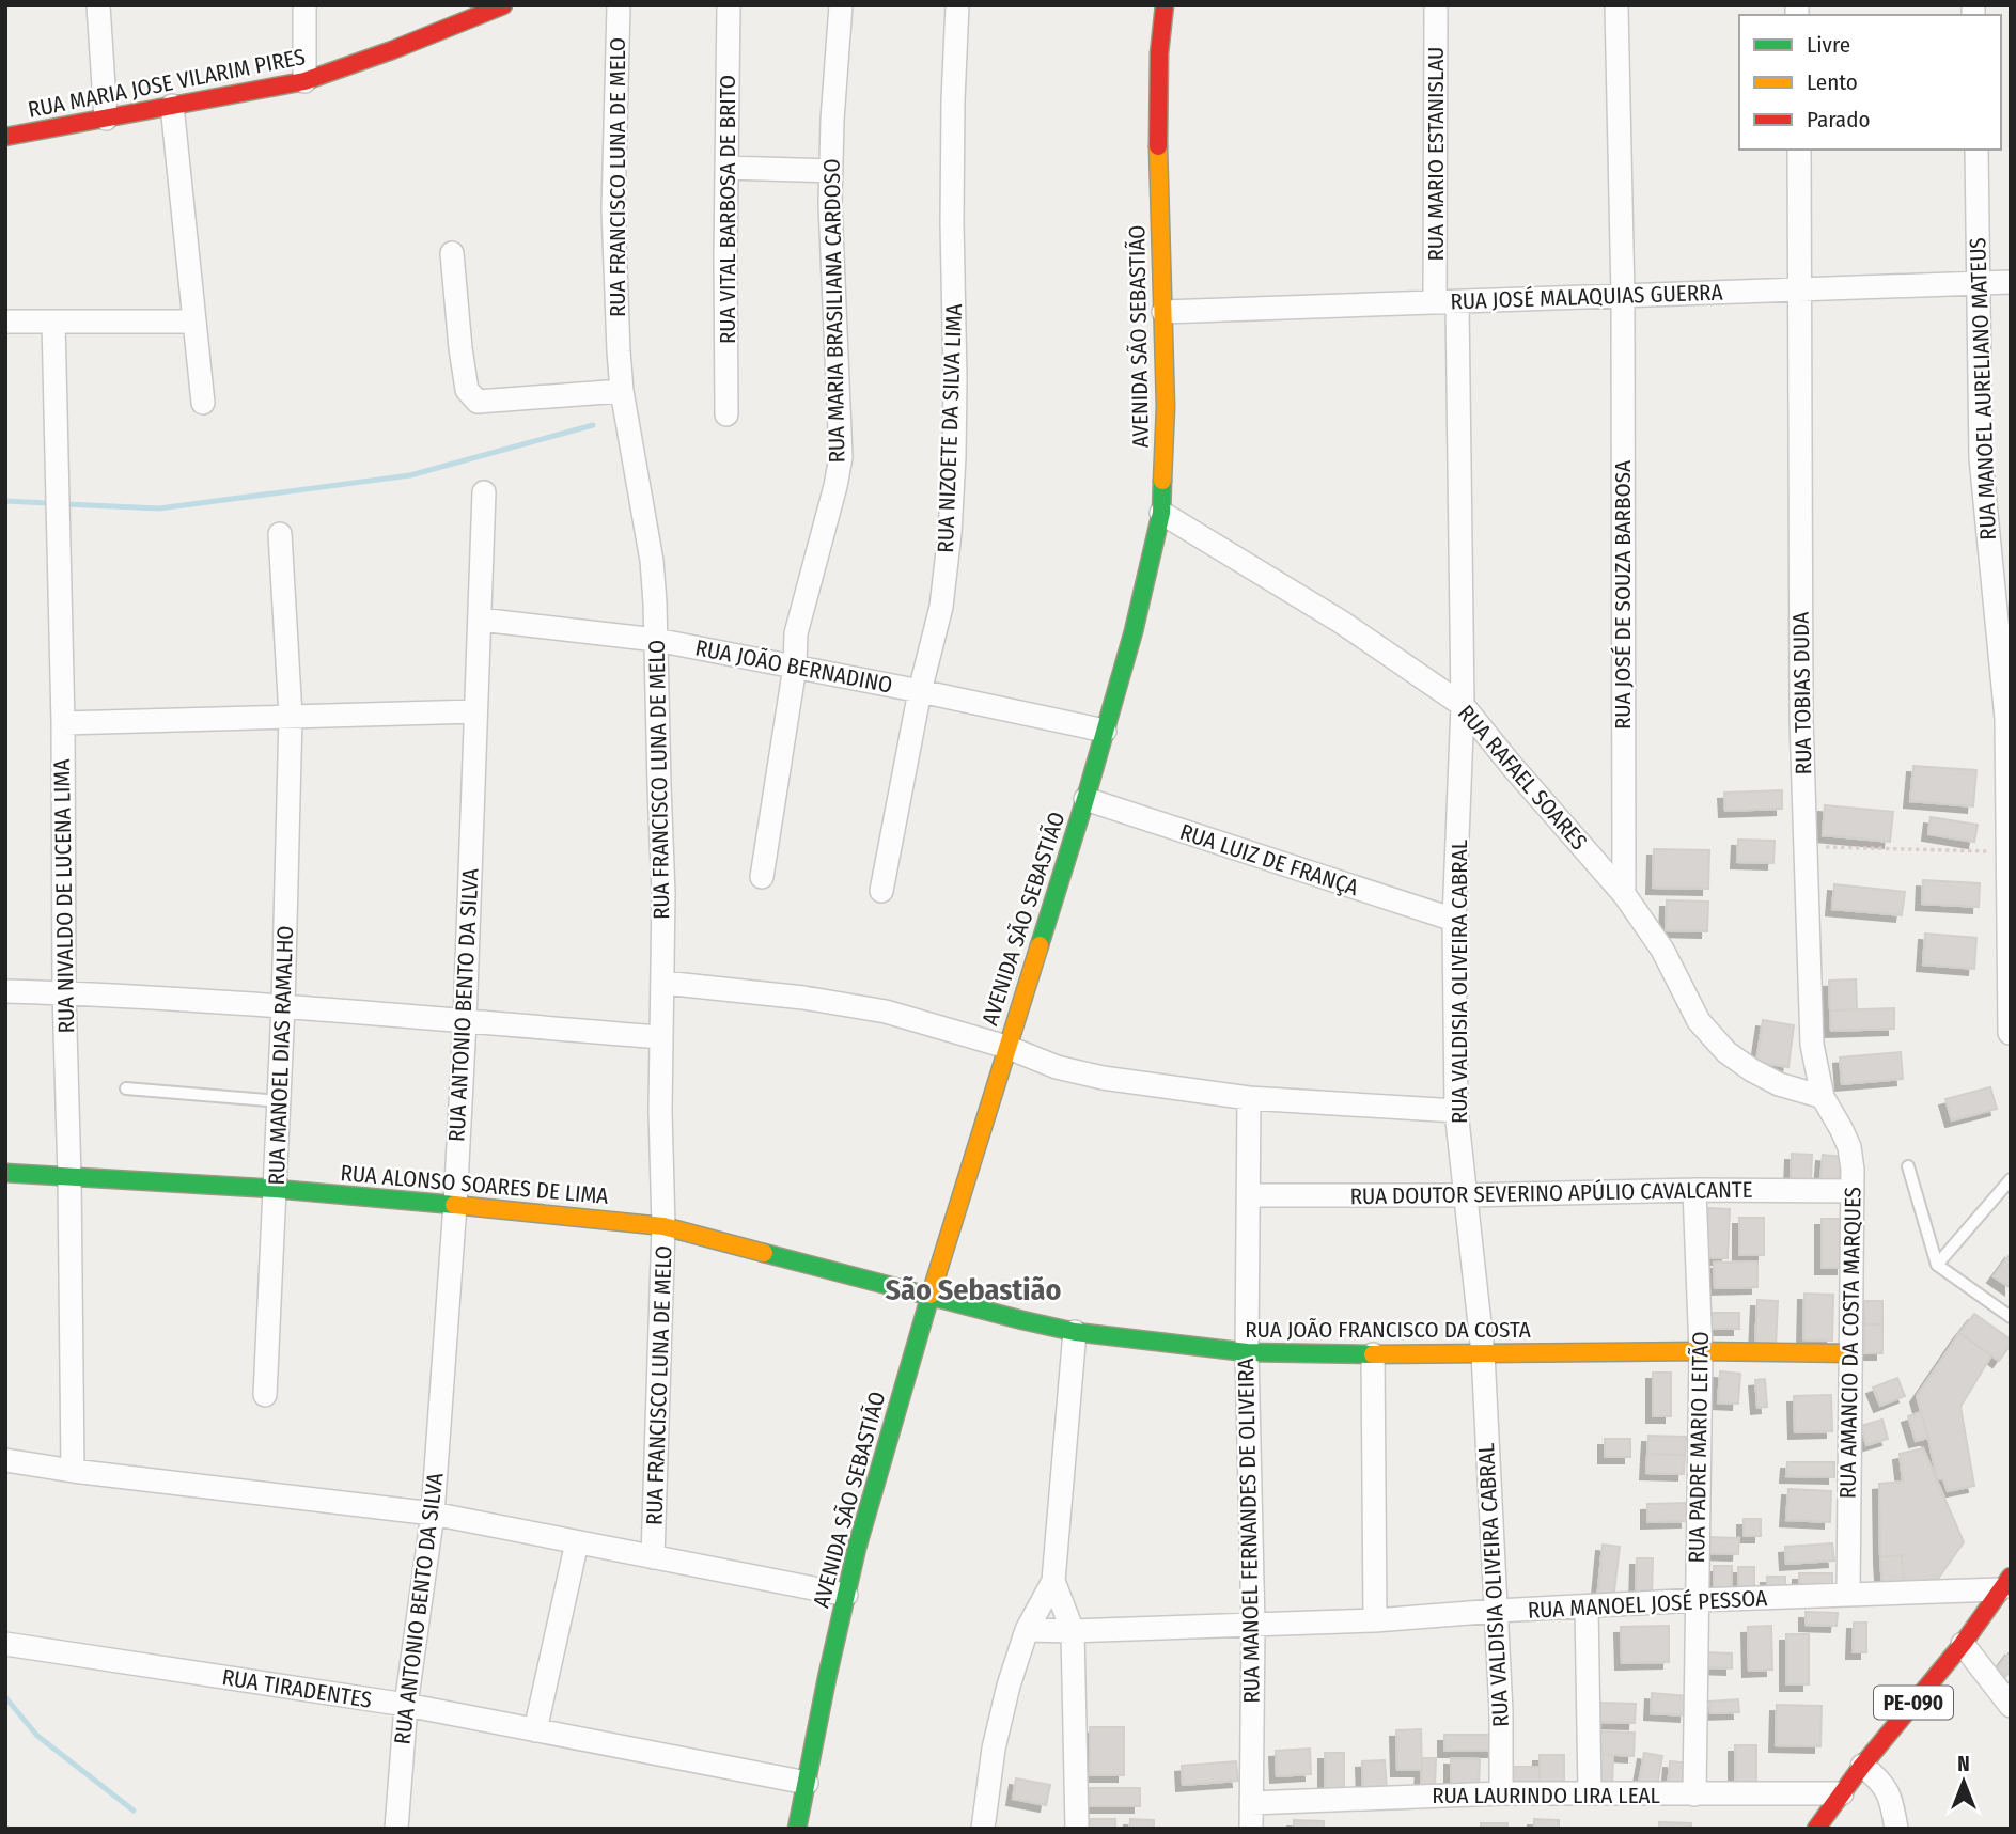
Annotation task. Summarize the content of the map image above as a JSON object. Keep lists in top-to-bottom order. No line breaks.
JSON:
{"streets":{"street":["RUA MARIA JOSE VILARIM PIRES","RUA MARIO ESTANISLAU","RUA FRANCISCO LUNA DE MELO","RUA VITAL BARBOSA DE BRITO","RUA JOSÉ MALAQUIAS GUERRA","RUA MARIA BRASILIANA CARDOSO","AVENIDA SÃO SEBASTIÃO","RUA MANOEL AURELIANO MATEUS","RUA NIZOETE DA SILVA LIMA","RUA JOSÉ DE SOUZA BARBOSA","RUA JOÃO BERNADINO","RUA TOBIAS DUDA","RUA RAFAEL SOARES","RUA LUIZ DE FRANÇA","RUA NIVALDO DE LUCENA LIMA","RUA VALDISIA OLIVEIRA CABRAL","RUA ANTONIO BENTO DA SILVA","RUA MANOEL DIAS RAMALHO","RUA ALONSO SOARES DE LIMA","RUA DOUTOR SEVERINO APÚLIO CAVALCANTE","RUA JOÃO FRANCISCO DA COSTA","RUA AMANCIO DA COSTA MARQUES","RUA PADRE MARIO LEITÃO","RUA MANOEL FERNANDES DE OLIVEIRA","RUA MANOEL JOSÉ PESSOA","RUA TIRADENTES","PE-090","RUA LAURINDO LIRA LEAL"]},"crossings":[["RUA MARIO ESTANISLAU","RUA JOSÉ MALAQUIAS GUERRA"],["RUA MARIO ESTANISLAU","RUA VALDISIA OLIVEIRA CABRAL"],["RUA FRANCISCO LUNA DE MELO","RUA JOÃO BERNADINO"],["RUA FRANCISCO LUNA DE MELO","RUA ALONSO SOARES DE LIMA"],["RUA JOSÉ MALAQUIAS GUERRA","AVENIDA SÃO SEBASTIÃO"],["RUA JOSÉ MALAQUIAS GUERRA","RUA MANOEL AURELIANO MATEUS"],["RUA JOSÉ MALAQUIAS GUERRA","RUA JOSÉ DE SOUZA BARBOSA"],["RUA JOSÉ MALAQUIAS GUERRA","RUA TOBIAS DUDA"],["RUA JOSÉ MALAQUIAS GUERRA","RUA VALDISIA OLIVEIRA CABRAL"],["RUA MARIA BRASILIANA CARDOSO","RUA JOÃO BERNADINO"],["AVENIDA SÃO SEBASTIÃO","RUA JOÃO BERNADINO"],["AVENIDA SÃO SEBASTIÃO","RUA RAFAEL SOARES"],["AVENIDA SÃO SEBASTIÃO","RUA LUIZ DE FRANÇA"],["AVENIDA SÃO SEBASTIÃO","RUA ALONSO SOARES DE LIMA"],["AVENIDA SÃO SEBASTIÃO","RUA JOÃO FRANCISCO DA COSTA"],["AVENIDA SÃO SEBASTIÃO","RUA TIRADENTES"],["RUA NIZOETE DA SILVA LIMA","RUA JOÃO BERNADINO"],["RUA JOSÉ DE SOUZA BARBOSA","RUA RAFAEL SOARES"],["RUA JOÃO BERNADINO","RUA ANTONIO BENTO DA SILVA"],["RUA TOBIAS DUDA","RUA RAFAEL SOARES"],["RUA TOBIAS DUDA","RUA AMANCIO DA COSTA MARQUES"],["RUA RAFAEL SOARES","RUA VALDISIA OLIVEIRA CABRAL"],["RUA RAFAEL SOARES","RUA AMANCIO DA COSTA MARQUES"],["RUA LUIZ DE FRANÇA","RUA VALDISIA OLIVEIRA CABRAL"],["RUA NIVALDO DE LUCENA LIMA","RUA ALONSO SOARES DE LIMA"],["RUA VALDISIA OLIVEIRA CABRAL","RUA DOUTOR SEVERINO APÚLIO CAVALCANTE"],["RUA VALDISIA OLIVEIRA CABRAL","RUA JOÃO FRANCISCO DA COSTA"],["RUA VALDISIA OLIVEIRA CABRAL","RUA MANOEL JOSÉ PESSOA"],["RUA VALDISIA OLIVEIRA CABRAL","RUA LAURINDO LIRA LEAL"],["RUA ANTONIO BENTO DA SILVA","RUA ALONSO SOARES DE LIMA"],["RUA ANTONIO BENTO DA SILVA","RUA TIRADENTES"],["RUA MANOEL DIAS RAMALHO","RUA ALONSO SOARES DE LIMA"],["RUA ALONSO SOARES DE LIMA","RUA JOÃO FRANCISCO DA COSTA"],["RUA DOUTOR SEVERINO APÚLIO CAVALCANTE","RUA AMANCIO DA COSTA MARQUES"],["RUA DOUTOR SEVERINO APÚLIO CAVALCANTE","RUA PADRE MARIO LEITÃO"],["RUA DOUTOR SEVERINO APÚLIO CAVALCANTE","RUA MANOEL FERNANDES DE OLIVEIRA"],["RUA JOÃO FRANCISCO DA COSTA","RUA AMANCIO DA COSTA MARQUES"],["RUA JOÃO FRANCISCO DA COSTA","RUA PADRE MARIO LEITÃO"],["RUA JOÃO FRANCISCO DA COSTA","RUA MANOEL FERNANDES DE OLIVEIRA"],["RUA AMANCIO DA COSTA MARQUES","RUA MANOEL JOSÉ PESSOA"],["RUA PADRE MARIO LEITÃO","RUA MANOEL JOSÉ PESSOA"],["RUA PADRE MARIO LEITÃO","RUA LAURINDO LIRA LEAL"],["RUA MANOEL FERNANDES DE OLIVEIRA","RUA MANOEL JOSÉ PESSOA"],["RUA MANOEL FERNANDES DE OLIVEIRA","RUA LAURINDO LIRA LEAL"],["RUA MANOEL JOSÉ PESSOA","PE-090"],["PE-090","RUA LAURINDO LIRA LEAL"]],"districts":["São Sebastião"],"legend":["Livre","Lento","Parado"],"north":"top"}
